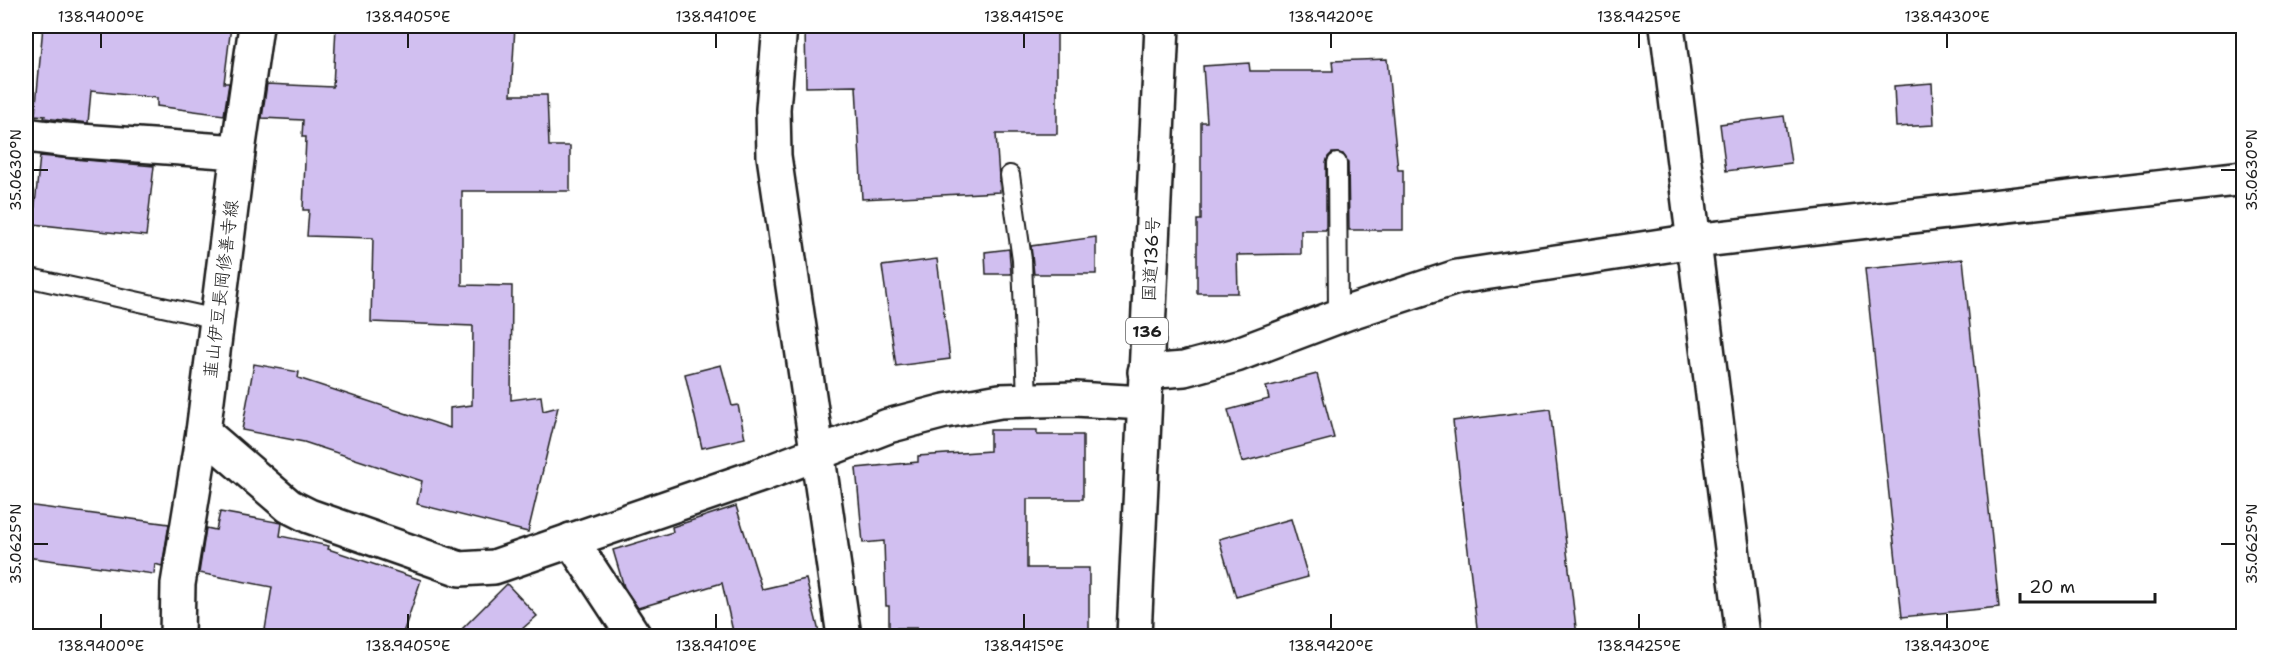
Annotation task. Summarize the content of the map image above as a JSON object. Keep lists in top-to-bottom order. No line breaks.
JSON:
{"streets":{"main road":["国道136号","韮山伊豆長岡修善寺線","136"]},"scale_bar":"20 m","coordinates":["138.9400°E","138.9405°E","138.9410°E","138.9415°E","138.9420°E","138.9425°E","138.9430°E","35.0630°N","35.0625°N"]}
